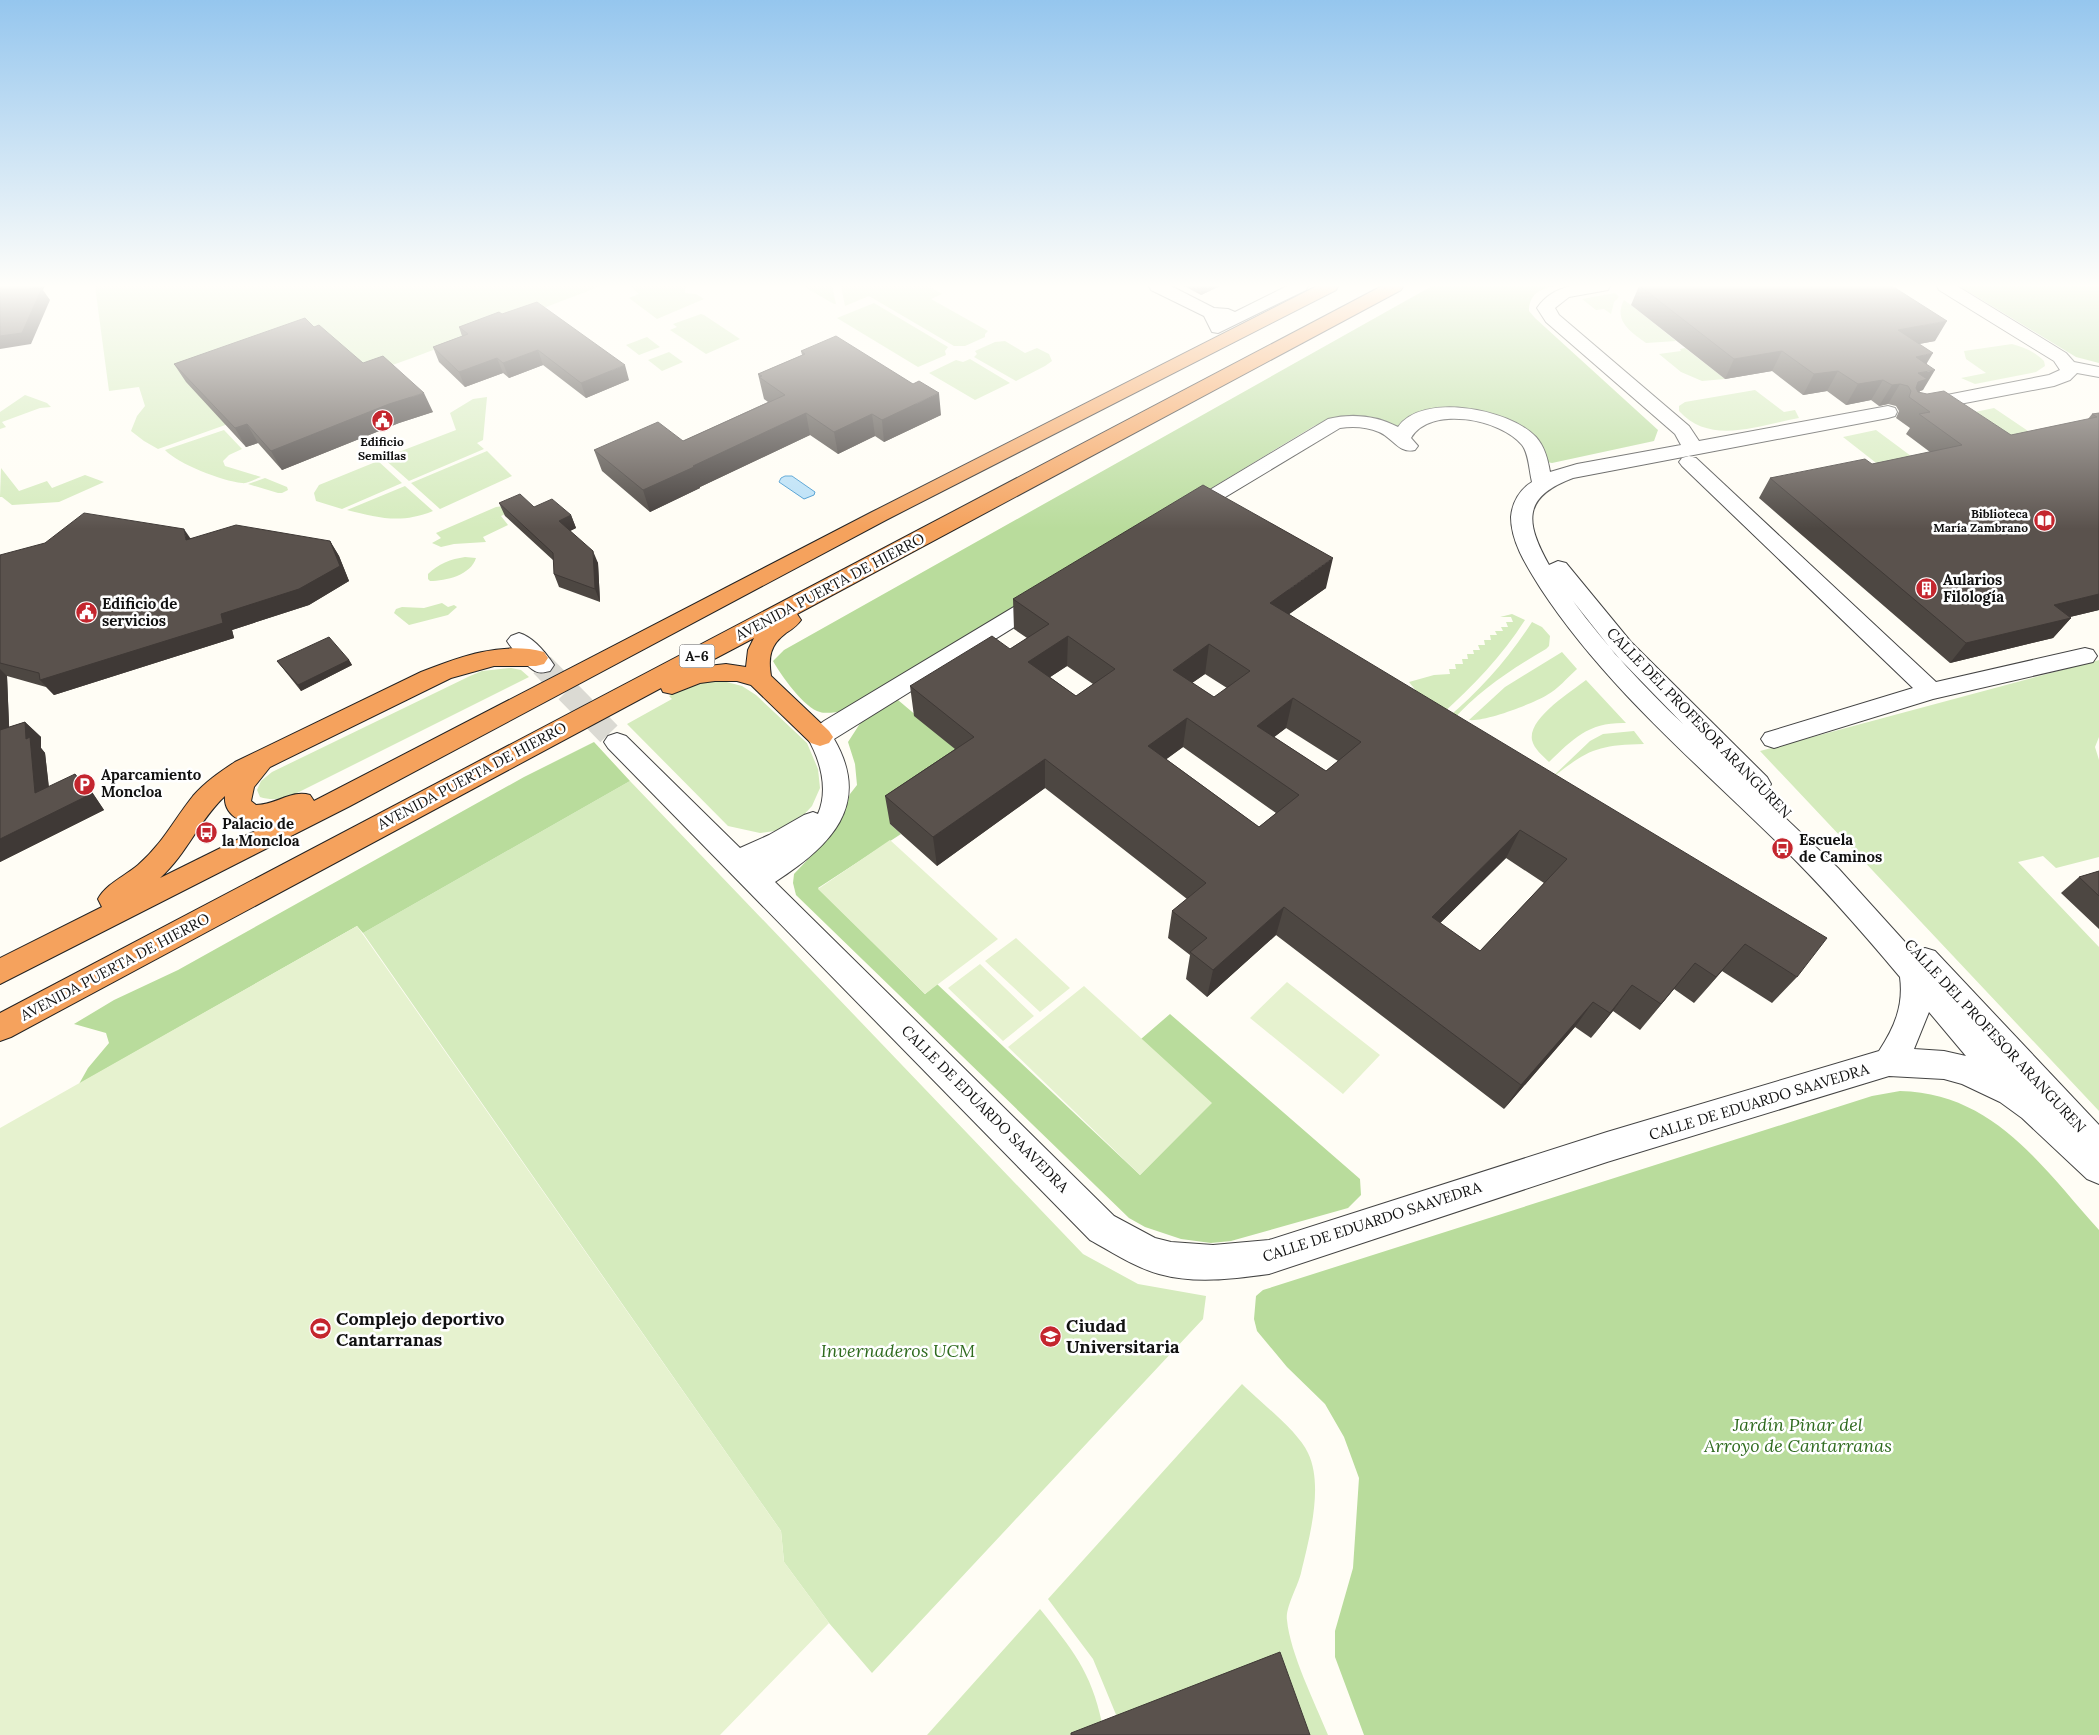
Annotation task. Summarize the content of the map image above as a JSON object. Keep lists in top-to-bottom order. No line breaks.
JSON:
{"streets":{"highway":["AVENIDA PUERTA DE HIERRO","A-6"],"street":["CALLE DEL PROFESOR ARANGUREN","CALLE DE EDUARDO SAAVEDRA"]},"crossings":[["CALLE DEL PROFESOR ARANGUREN","CALLE DE EDUARDO SAAVEDRA"]],"parks":["Invernaderos UCM","Jardín Pinar del Arroyo de Cantarranas"],"places":{"public building":["Edificio Semillas","Edificio de servicios"],"library":["Biblioteca María Zambrano"],"building":["Aularios Filología"],"parking":["Aparcamiento Moncloa"],"bus stop":["Palacio de la Moncloa","Escuela de Caminos"],"sports":["Complejo deportivo Cantarranas"],"school or university":["Ciudad Universitaria"]}}
